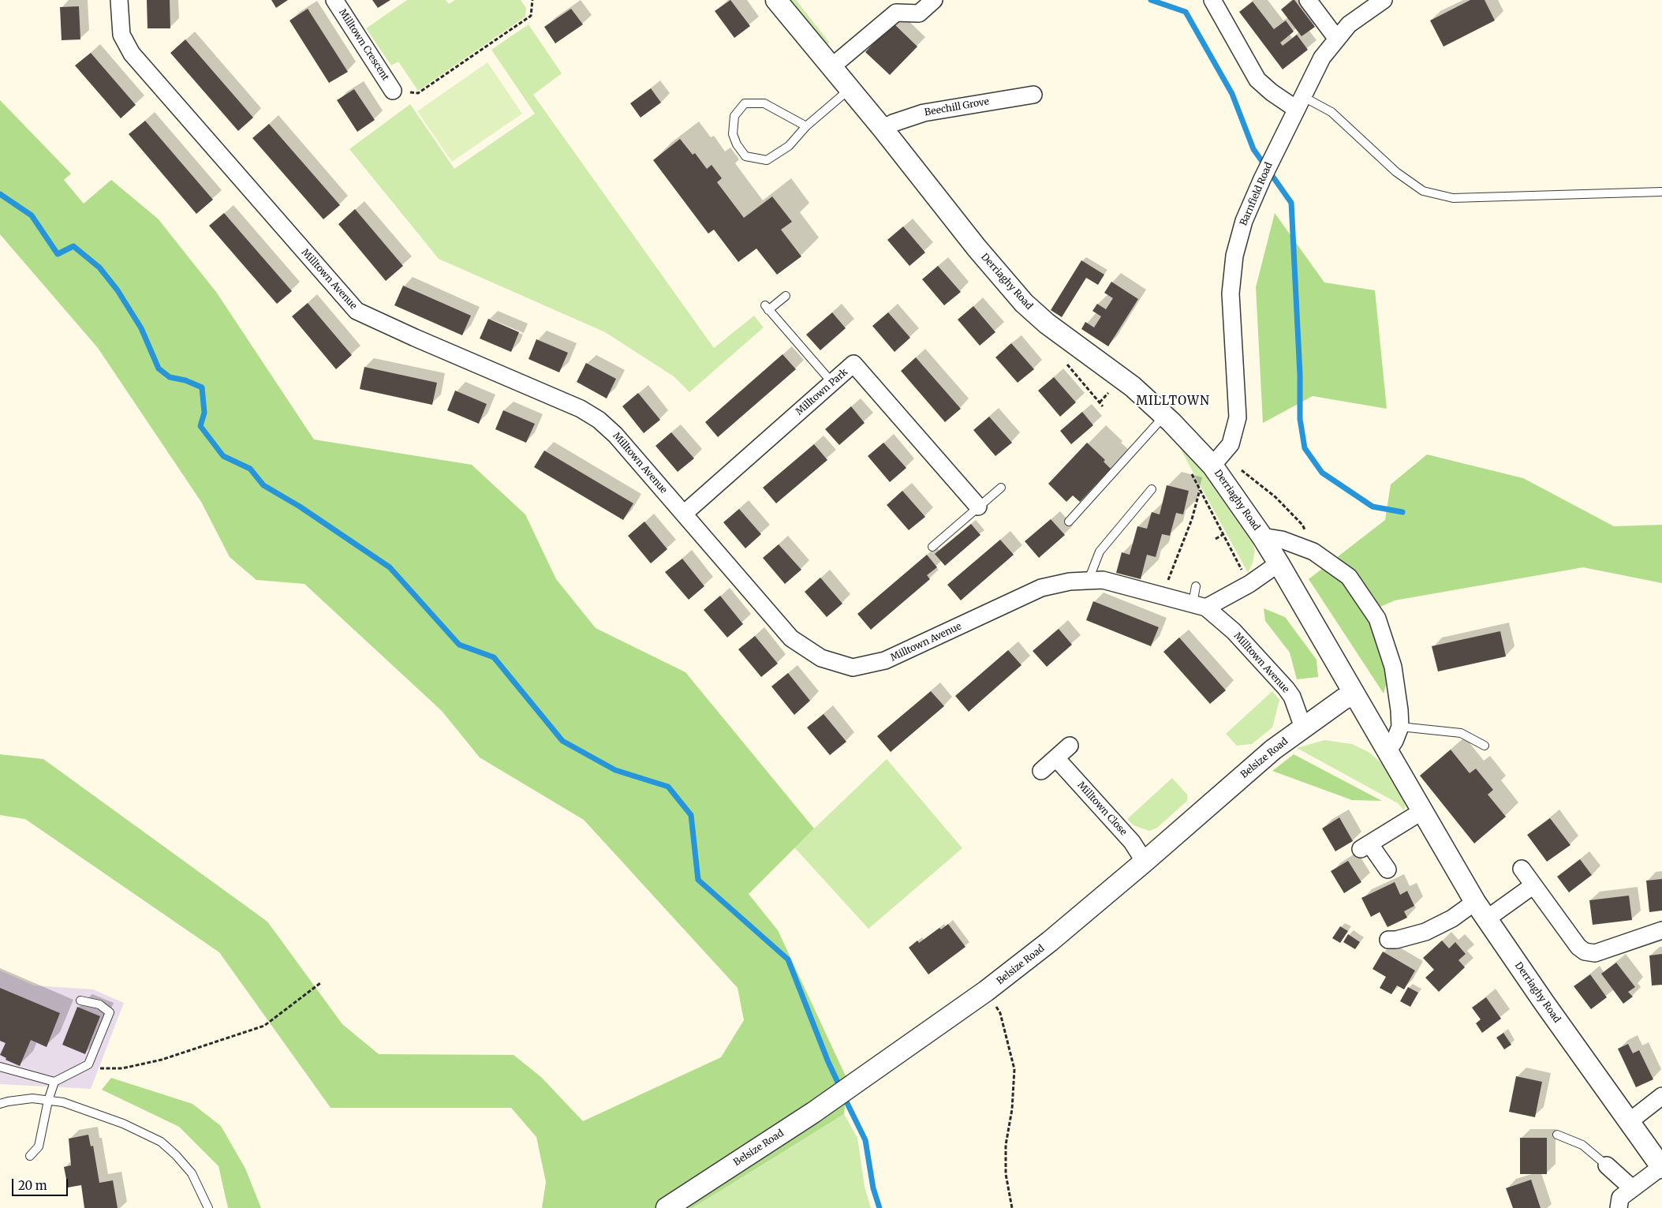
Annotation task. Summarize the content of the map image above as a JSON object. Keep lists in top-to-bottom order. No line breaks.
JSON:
{"streets":{"street":["Milltown Crescent","Beechill Grove","Barnfield Road","Milltown Avenue","Derriaghy Road","Milltown Park","Belsize Road","Milltown Close"]},"crossings":[["Beechill Grove","Derriaghy Road"],["Barnfield Road","Derriaghy Road"],["Milltown Avenue","Milltown Park"],["Milltown Avenue","Belsize Road"],["Derriaghy Road","Belsize Road"],["Belsize Road","Milltown Close"]],"districts":["MILLTOWN"],"scale_bar":"20 m"}
